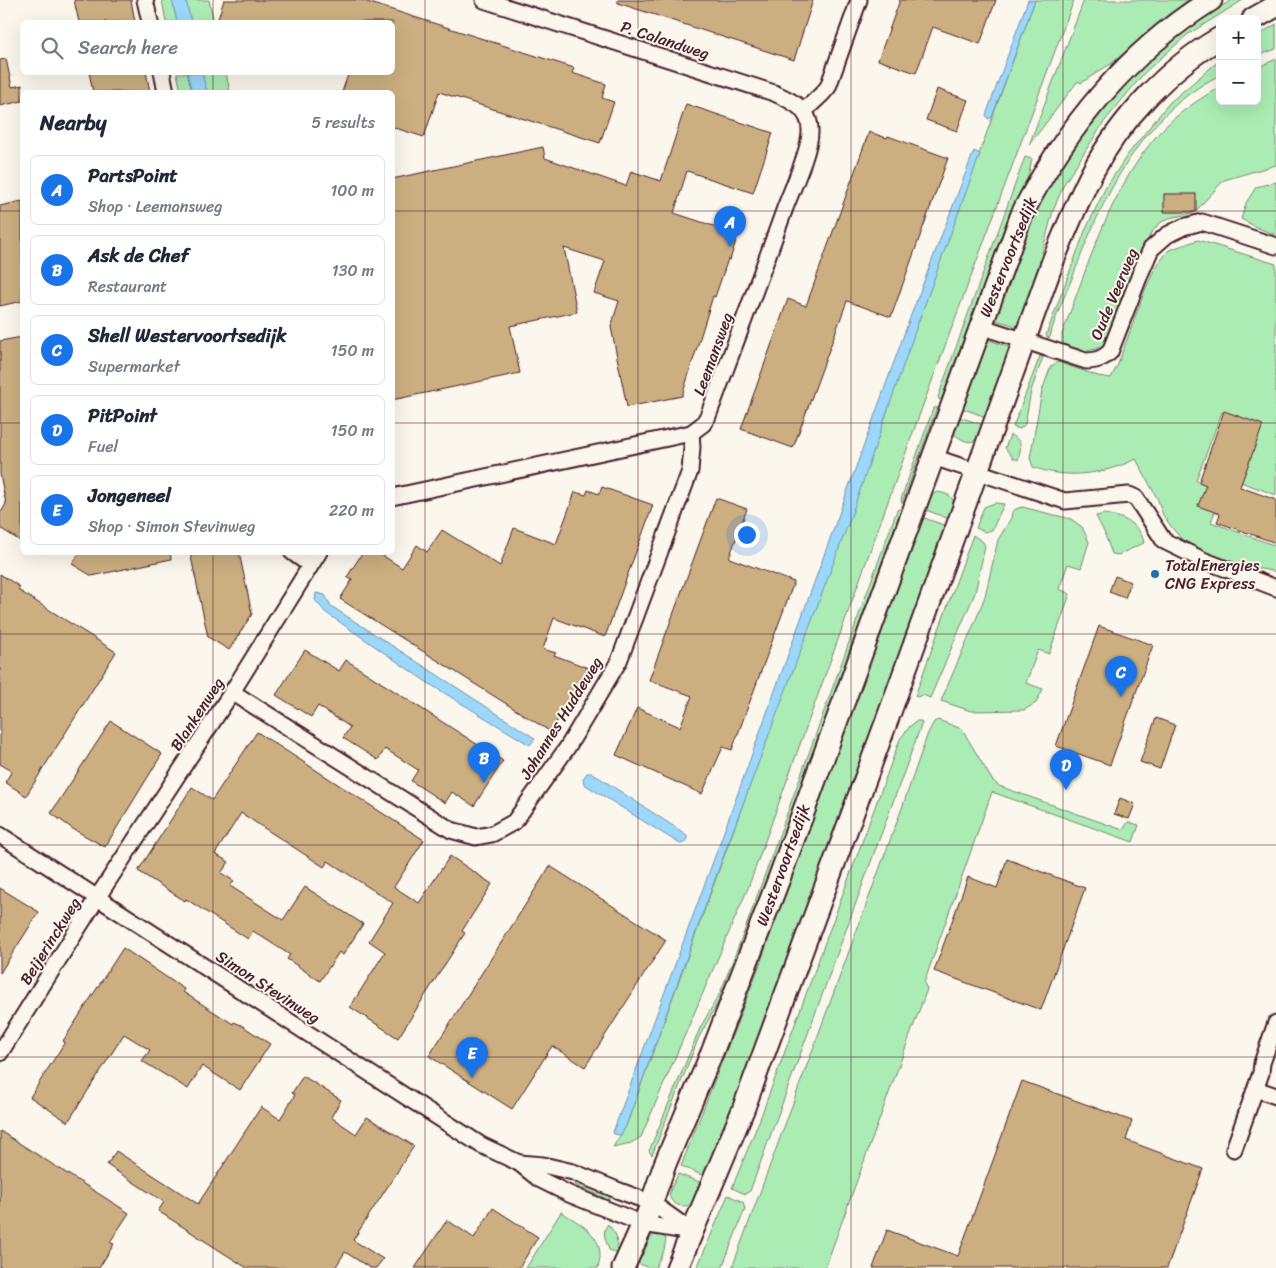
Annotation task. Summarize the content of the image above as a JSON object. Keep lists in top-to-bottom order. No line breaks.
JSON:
{"streets":{"main road":["Westervoortsedijk"],"street":["P. Calandweg","Oude Veerweg","Leemansweg","Blankenweg","Johannes Huddeweg","Beijerinckweg","Simon Stevinweg"]},"crossings":[["P. Calandweg","Leemansweg"],["Westervoortsedijk","Oude Veerweg"],["Westervoortsedijk","Simon Stevinweg"],["Leemansweg","Johannes Huddeweg"],["Blankenweg","Johannes Huddeweg"],["Blankenweg","Beijerinckweg"],["Blankenweg","Simon Stevinweg"],["Beijerinckweg","Simon Stevinweg"]],"places":["TotalEnergies CNG Express"],"page":{"map_buttons":["+","−"],"search":"Search here","heading":["Nearby","5 results"],"list":[{"mark":"A","name":"PartsPoint","note":"Shop · Leemansweg","value":"100 m"},{"mark":"B","name":"Ask de Chef","note":"Restaurant","value":"130 m"},{"mark":"C","name":"Shell Westervoortsedijk","note":"Supermarket","value":"150 m"},{"mark":"D","name":"PitPoint","note":"Fuel","value":"150 m"},{"mark":"E","name":"Jongeneel","note":"Shop · Simon Stevinweg","value":"220 m"}],"pins":["A","C","B","D","E"]}}
